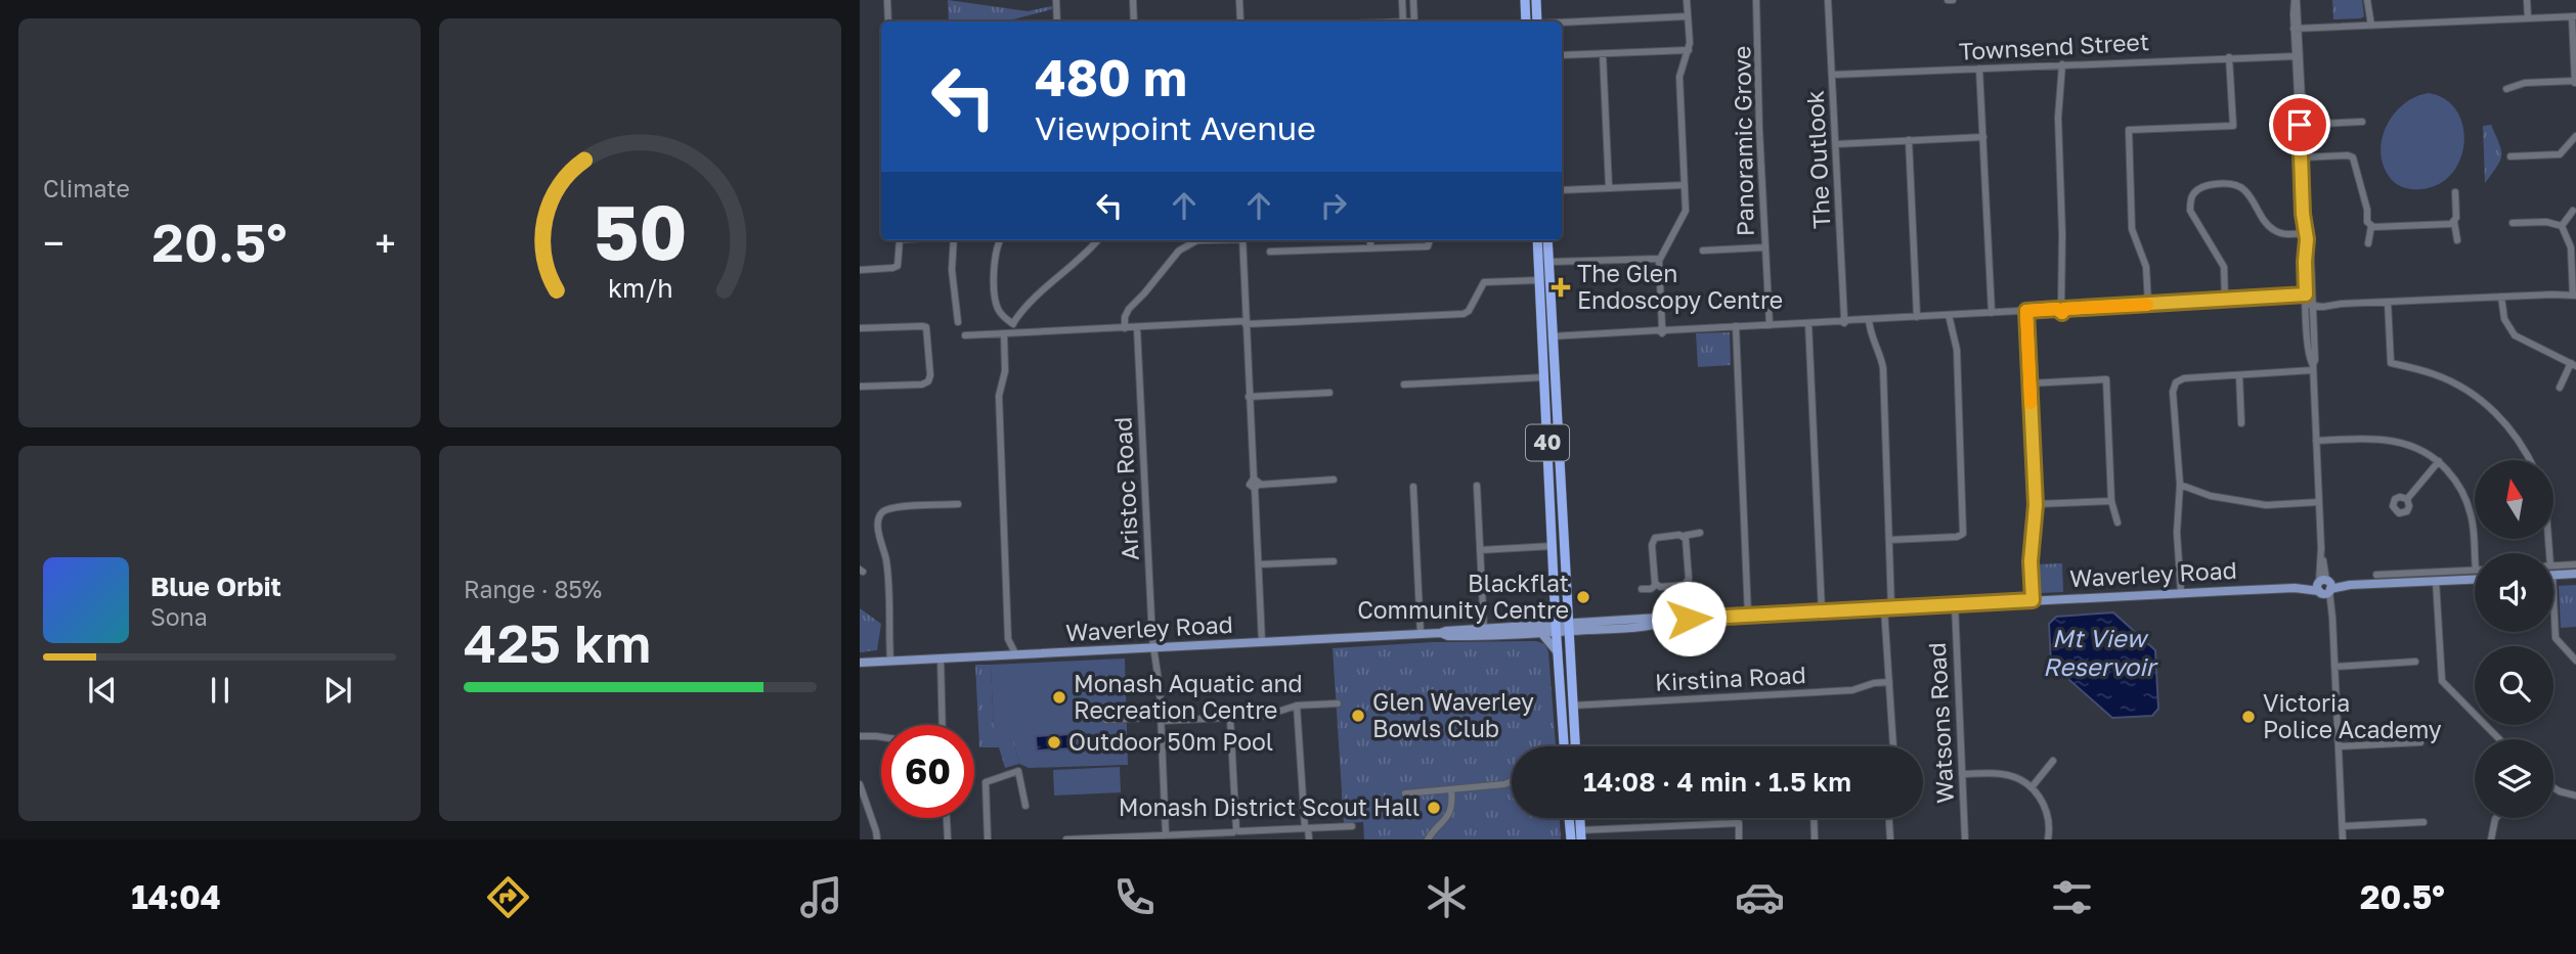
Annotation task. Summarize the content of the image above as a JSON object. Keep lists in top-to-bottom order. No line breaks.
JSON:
{"streets":{"highway":["40"],"main road":["Waverley Road"],"street":["Townsend Street","Panoramic Grove","The Outlook","Aristoc Road","Kirstina Road","Watsons Road"]},"crossings":[["Townsend Street","The Outlook"],["40","Waverley Road"],["40","Kirstina Road"],["Aristoc Road","Waverley Road"],["Waverley Road","Watsons Road"]],"water":["Mt View Reservoir"],"places":{"health":["The Glen Endoscopy Centre"],"other":["Blackflat Community Centre","Monash Aquatic and Recreation Centre","Glen Waverley Bowls Club","Victoria Police Academy","Outdoor 50m Pool","Monash District Scout Hall"]},"north":"top","page":{"tile":["Climate",["Range · 85%","425 km"]],"turn":["480 m","Viewpoint Avenue"],"heat":["−","20.5°","+"],"song":["Blue Orbit","Sona"],"limit":"60","trip":"14:08 · 4 min · 1.5 km","tabs":["14:04","20.5°"],"gauge":["50","km/h"]}}
